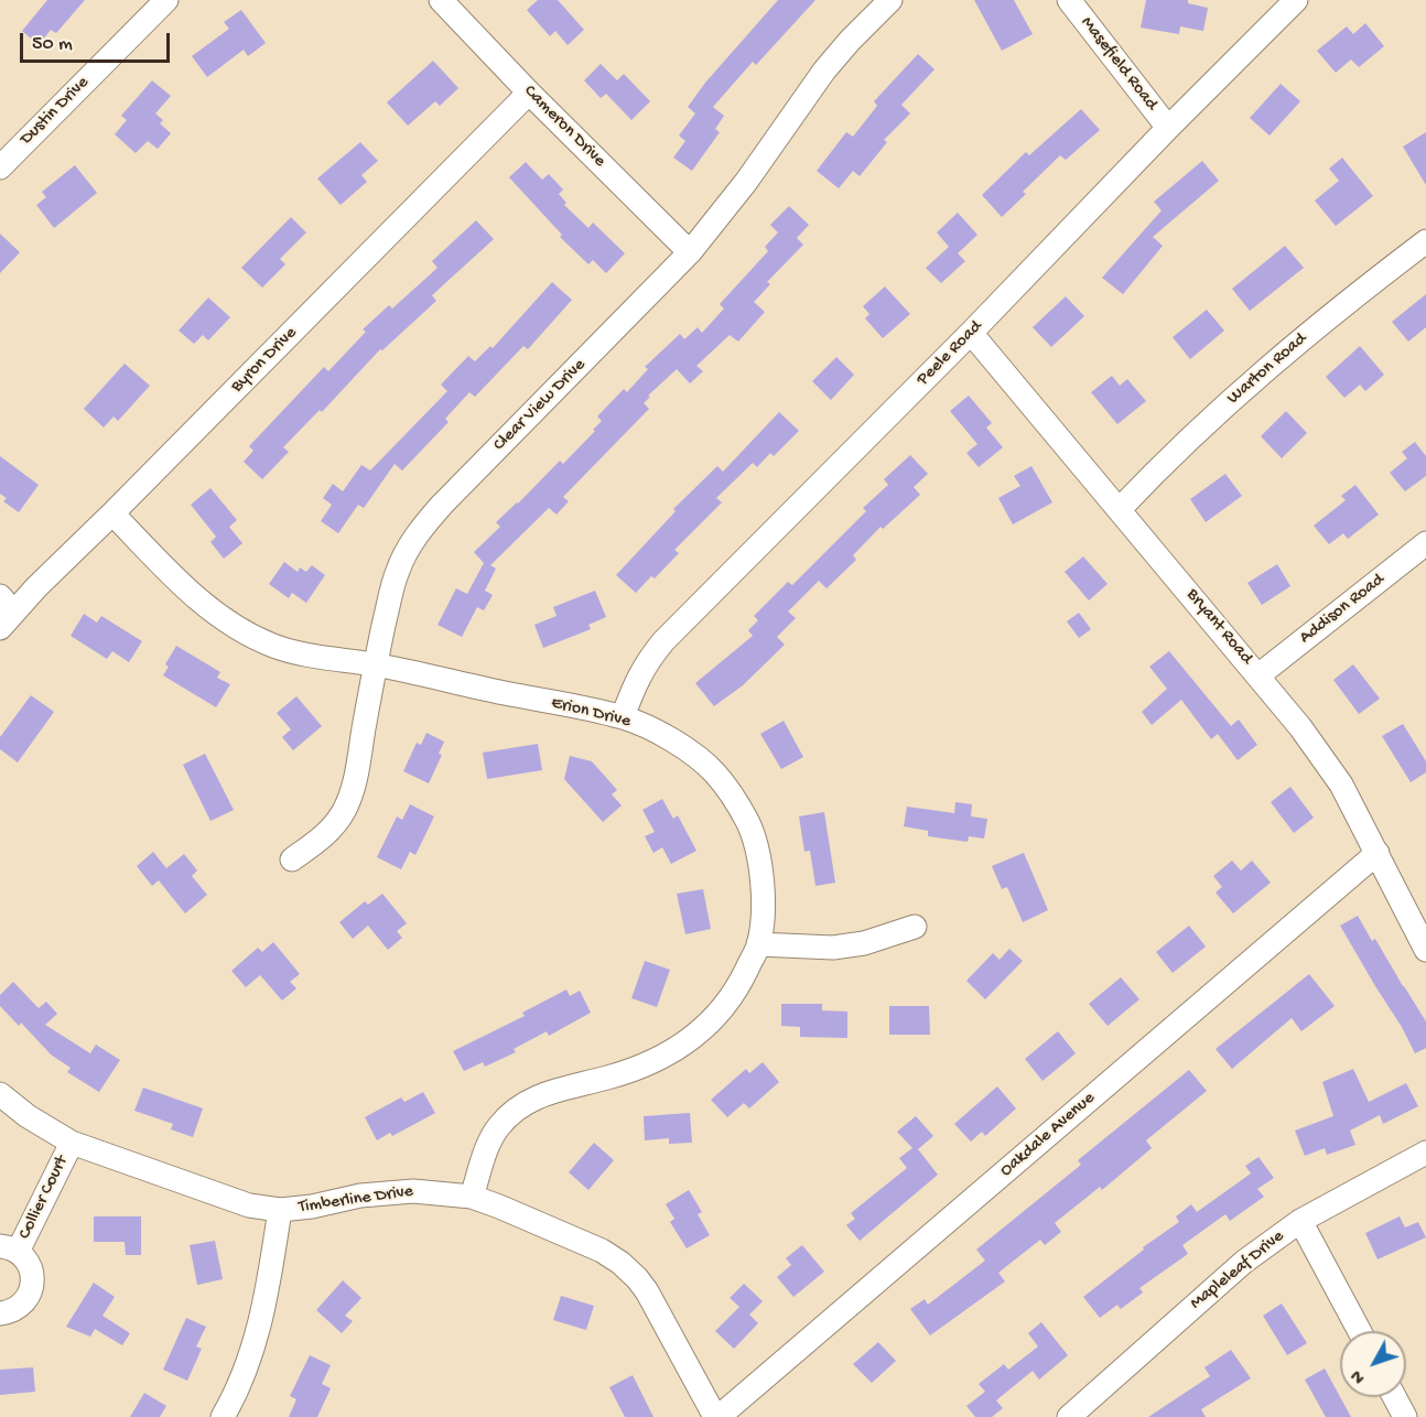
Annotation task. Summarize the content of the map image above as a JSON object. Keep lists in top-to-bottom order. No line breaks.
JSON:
{"streets":{"street":["Masefield Road","Dustin Drive","Cameron Drive","Peele Road","Byron Drive","Warton Road","Clear View Drive","Addison Road","Bryant Road","Erion Drive","Oakdale Avenue","Collier Court","Timberline Drive","Mapleleaf Drive"]},"crossings":[["Masefield Road","Peele Road"],["Cameron Drive","Byron Drive"],["Cameron Drive","Clear View Drive"],["Peele Road","Bryant Road"],["Peele Road","Erion Drive"],["Byron Drive","Erion Drive"],["Warton Road","Bryant Road"],["Clear View Drive","Erion Drive"],["Addison Road","Bryant Road"],["Bryant Road","Oakdale Avenue"],["Erion Drive","Timberline Drive"],["Oakdale Avenue","Timberline Drive"],["Collier Court","Timberline Drive"]],"scale_bar":"50 m","north":"bottom left"}
